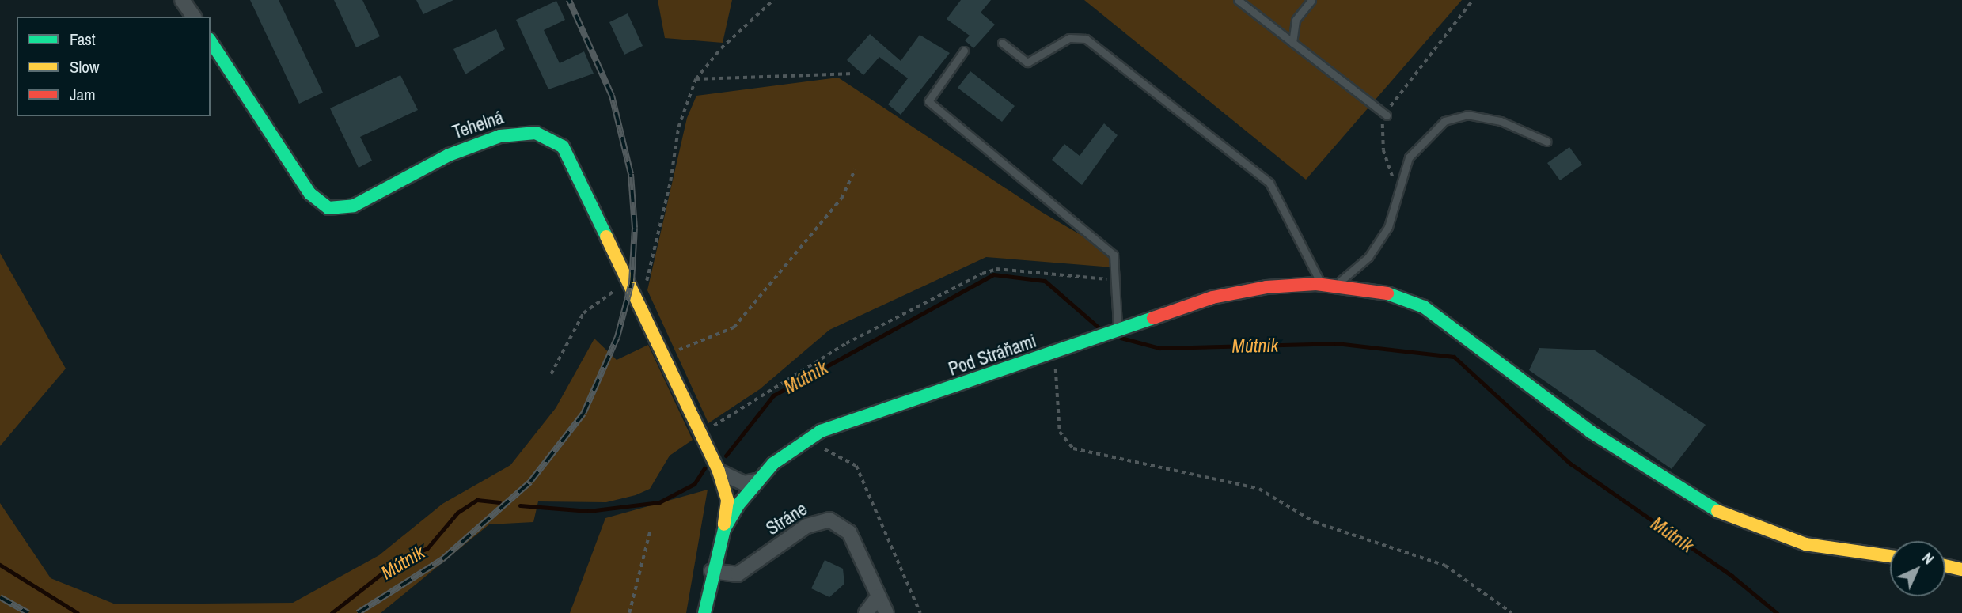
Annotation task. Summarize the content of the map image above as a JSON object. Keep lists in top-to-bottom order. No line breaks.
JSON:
{"streets":{"street":["Tehelná","Pod Stráňami","Stráne"]},"crossings":[["Tehelná","Pod Stráňami"],["Pod Stráňami","Stráne"]],"water":["Mútnik"],"legend":["Fast","Slow","Jam"],"north":"top right"}
